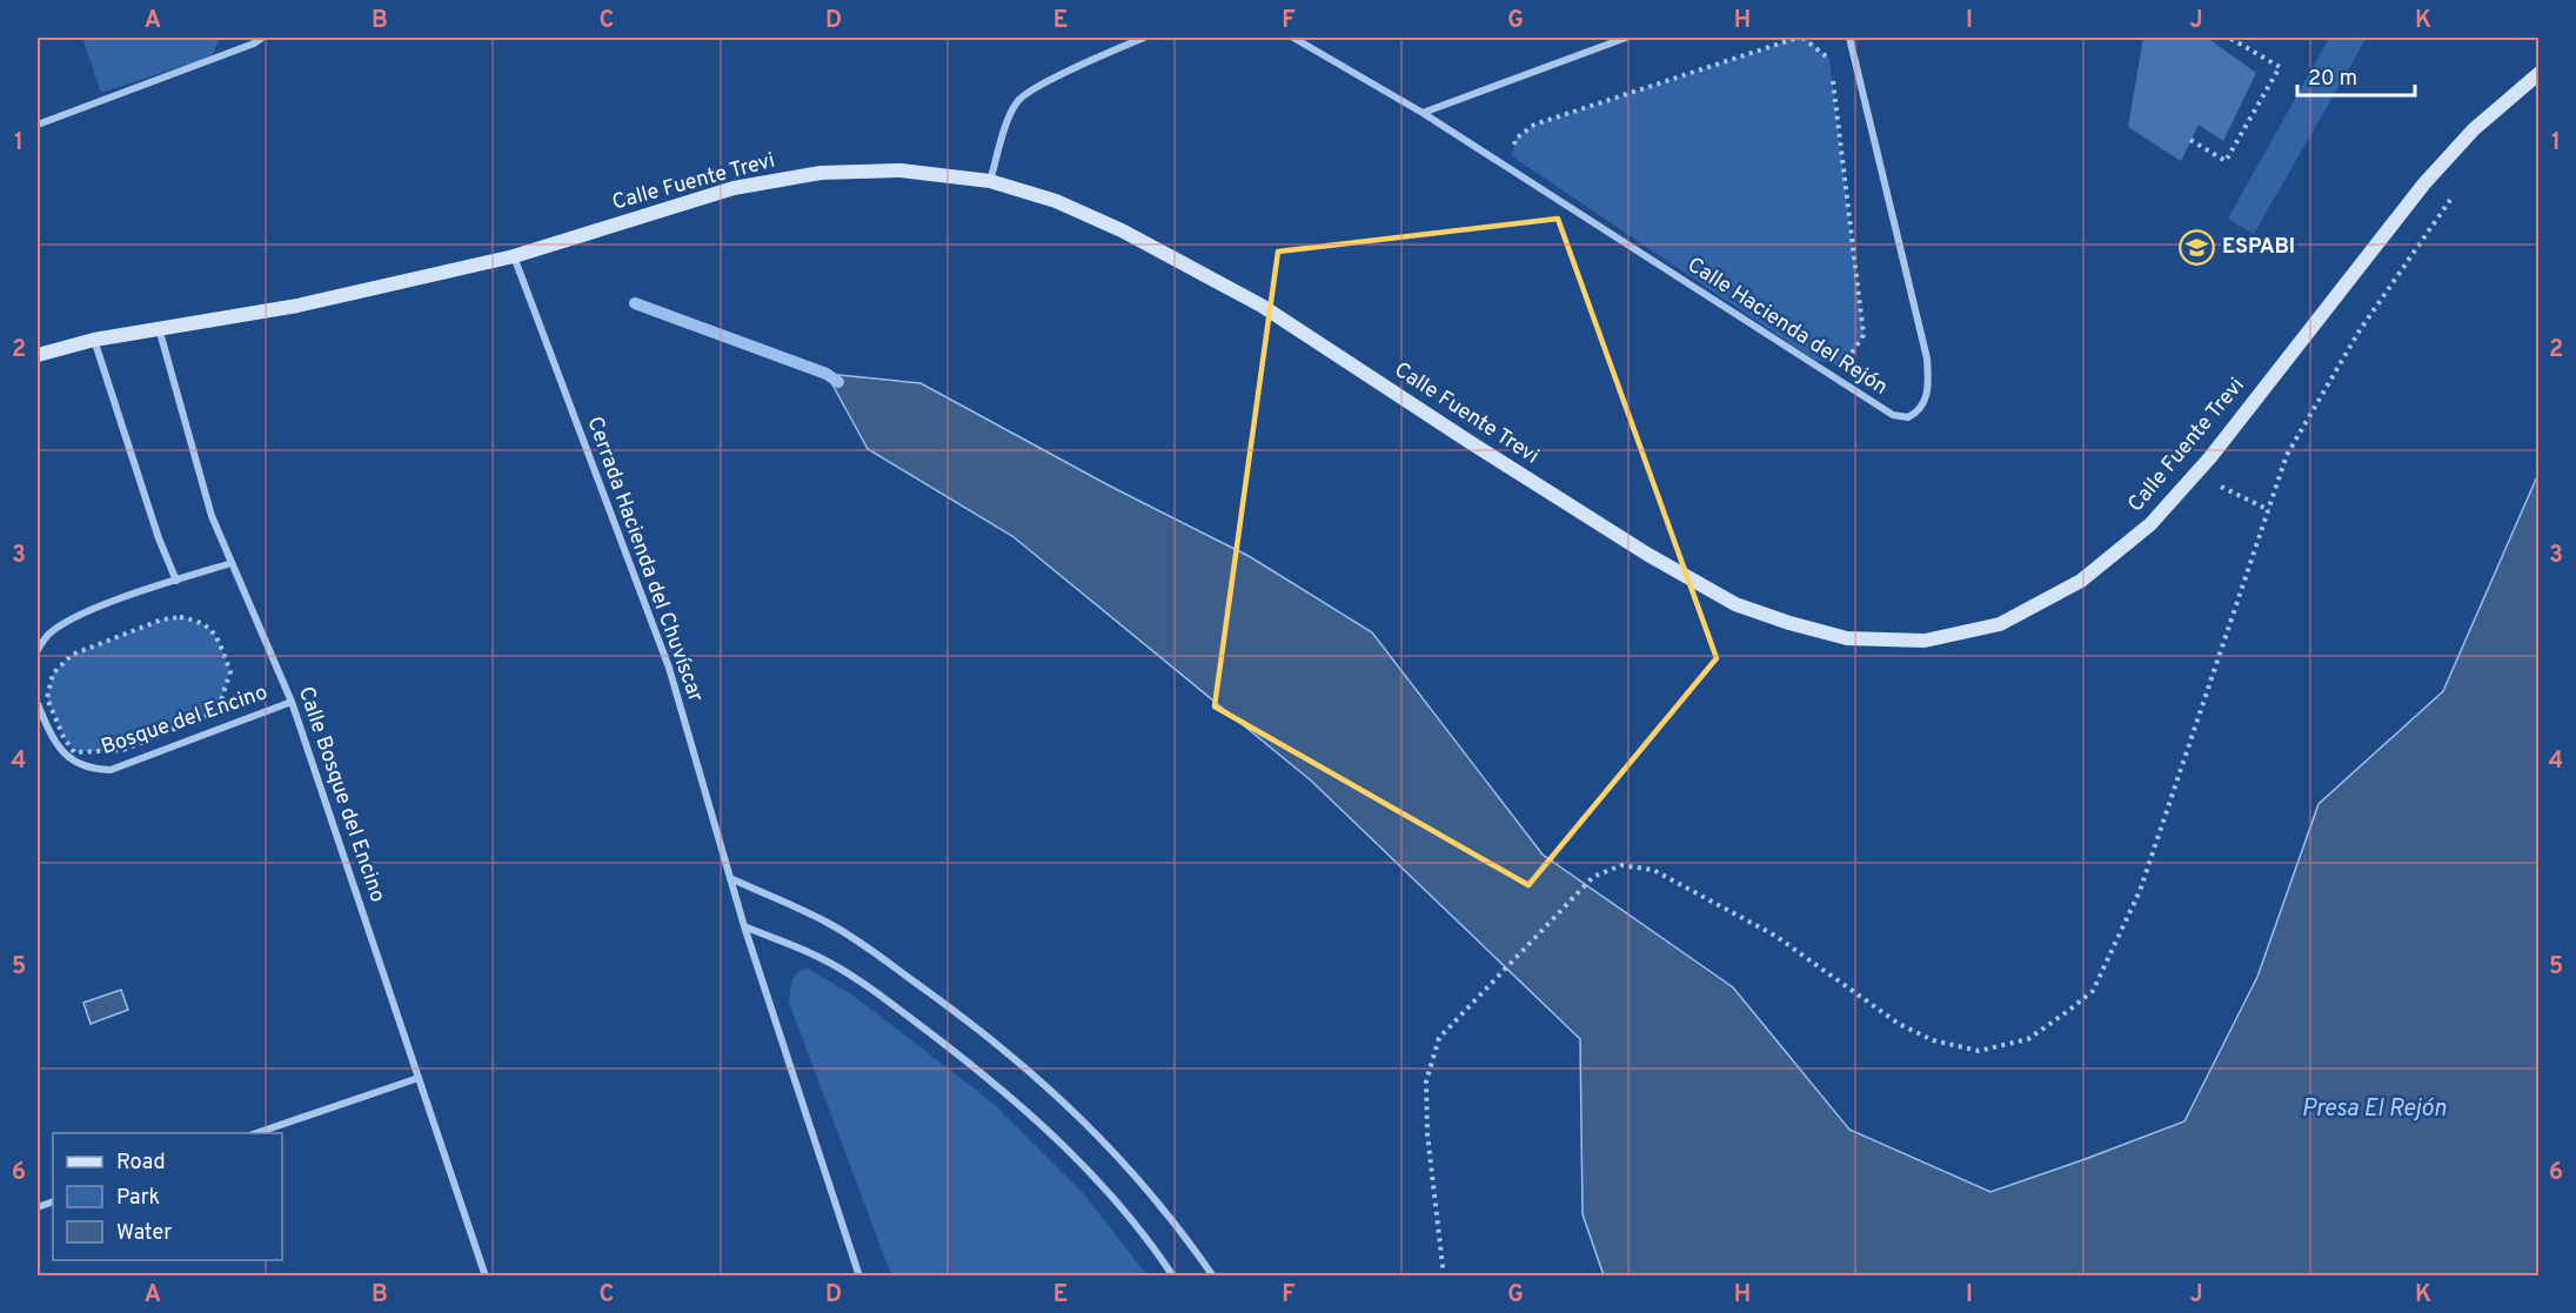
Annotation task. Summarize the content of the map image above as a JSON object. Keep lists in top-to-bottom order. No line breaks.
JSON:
{"streets":{"street":["Calle Fuente Trevi","Calle Hacienda del Rejón","Cerrada Hacienda del Chuvíscar","Bosque del Encino","Calle Bosque del Encino"]},"crossings":[["Calle Fuente Trevi","Cerrada Hacienda del Chuvíscar"],["Calle Fuente Trevi","Calle Bosque del Encino"],["Bosque del Encino","Calle Bosque del Encino"]],"water":["Presa El Rejón"],"places":{"school or university":["ESPABI"]},"legend":["Road","Park","Water"],"scale_bar":"20 m","grid":{"columns":["A","B","C","D","E","F","G","H","I","J","K"],"rows":["1","2","3","4","5","6"]}}
